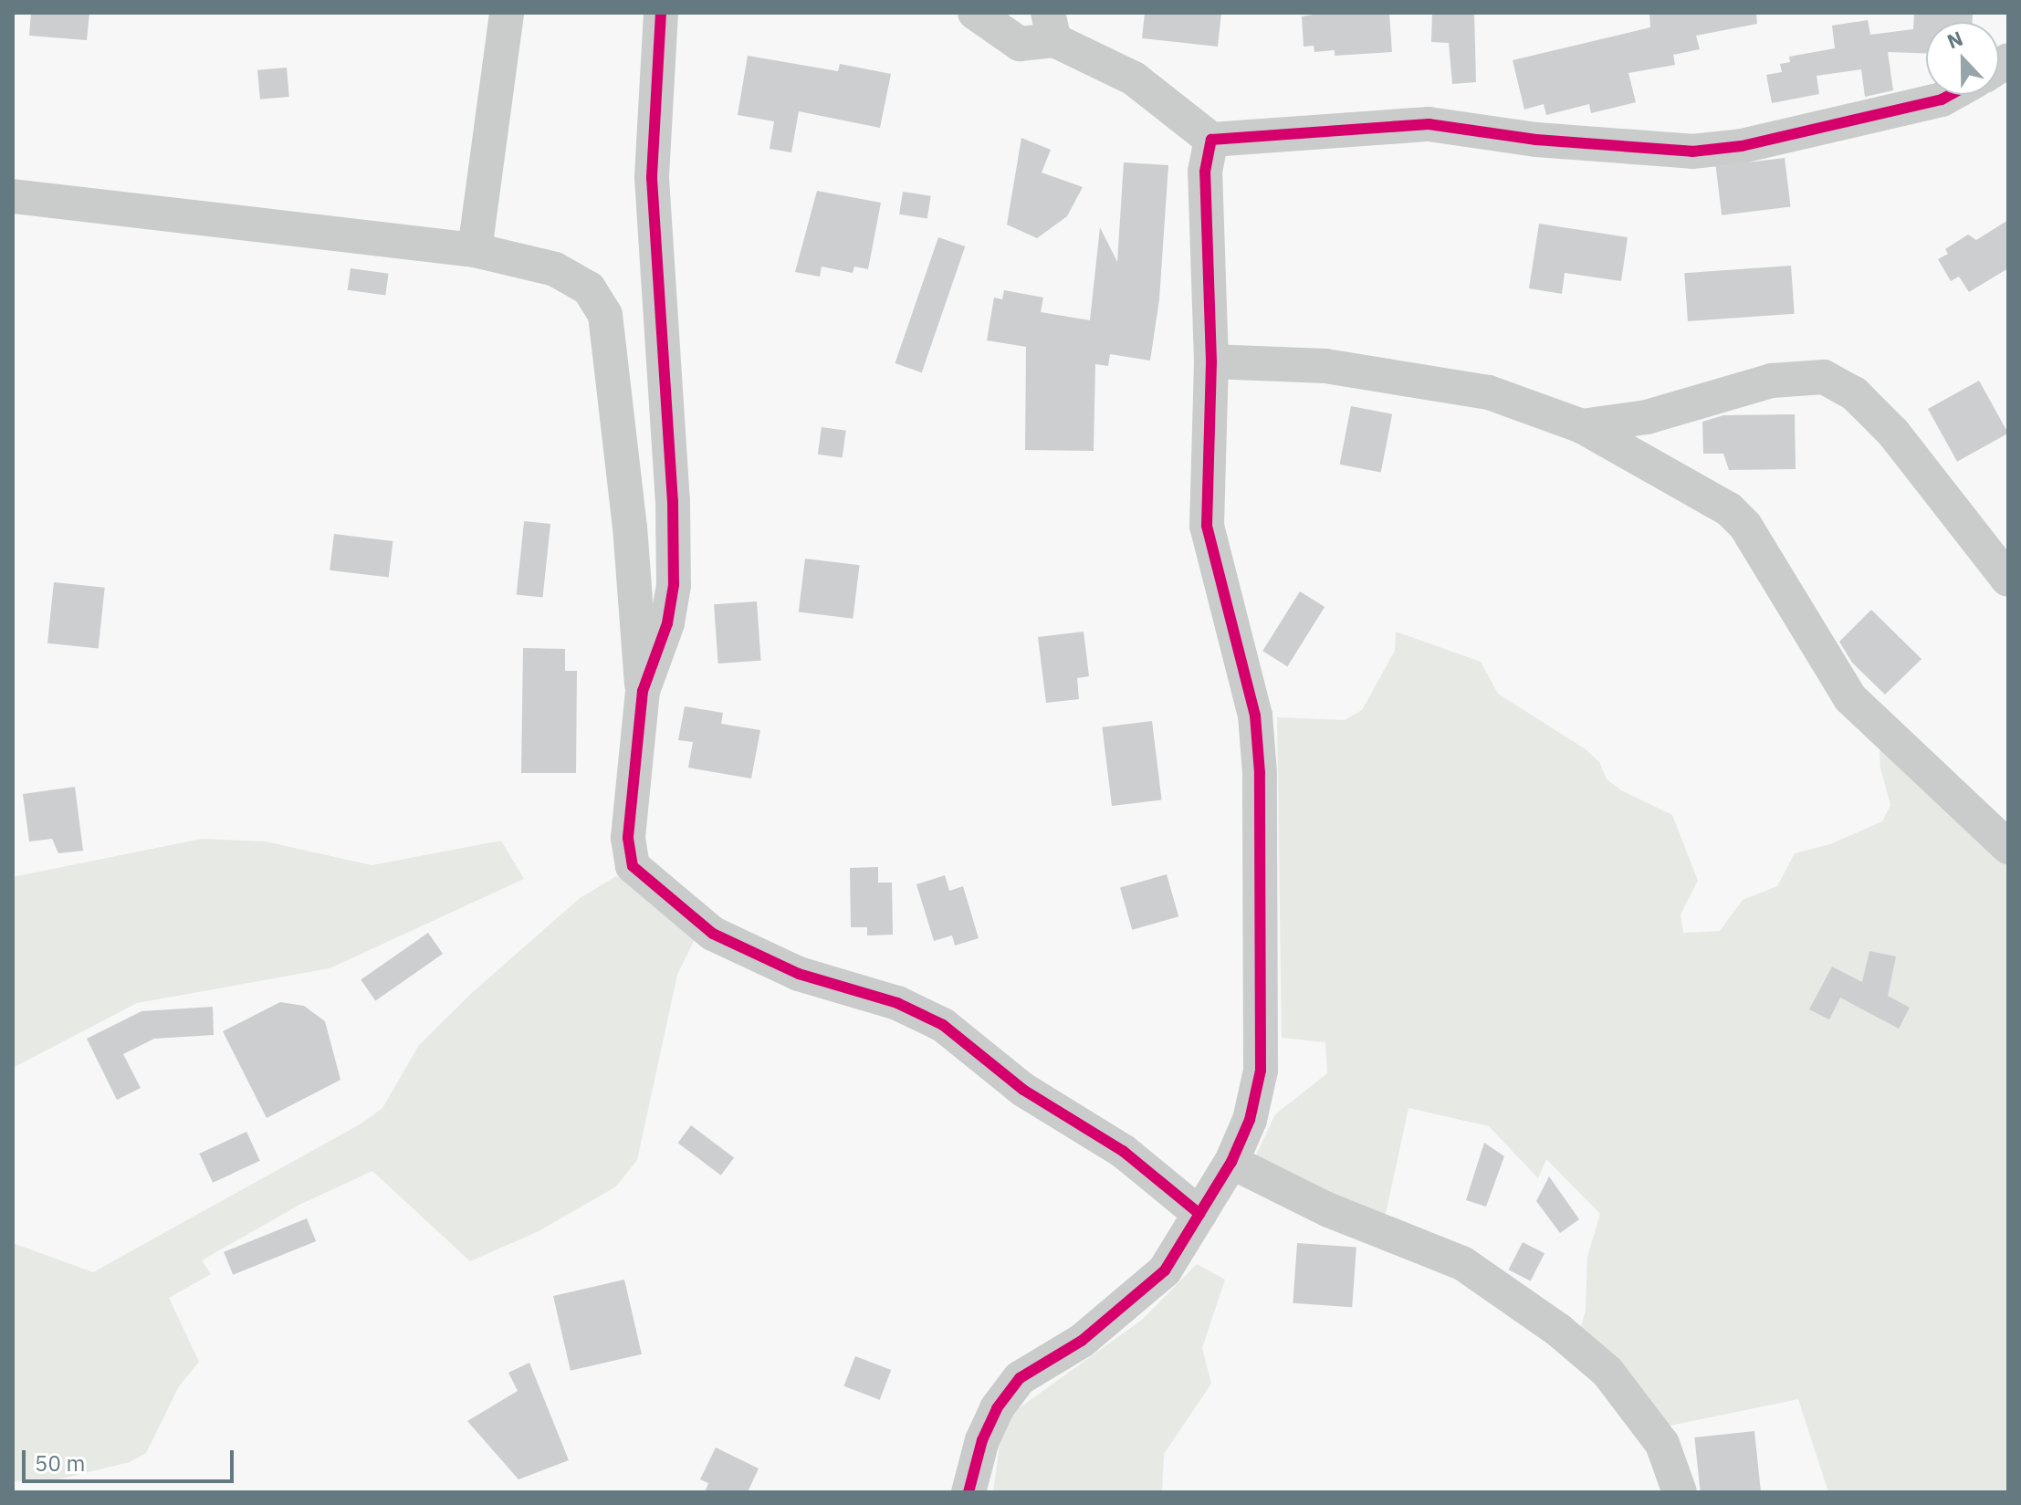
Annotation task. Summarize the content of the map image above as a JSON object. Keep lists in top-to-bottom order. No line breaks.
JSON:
{"scale_bar":"50 m","north":"top"}
